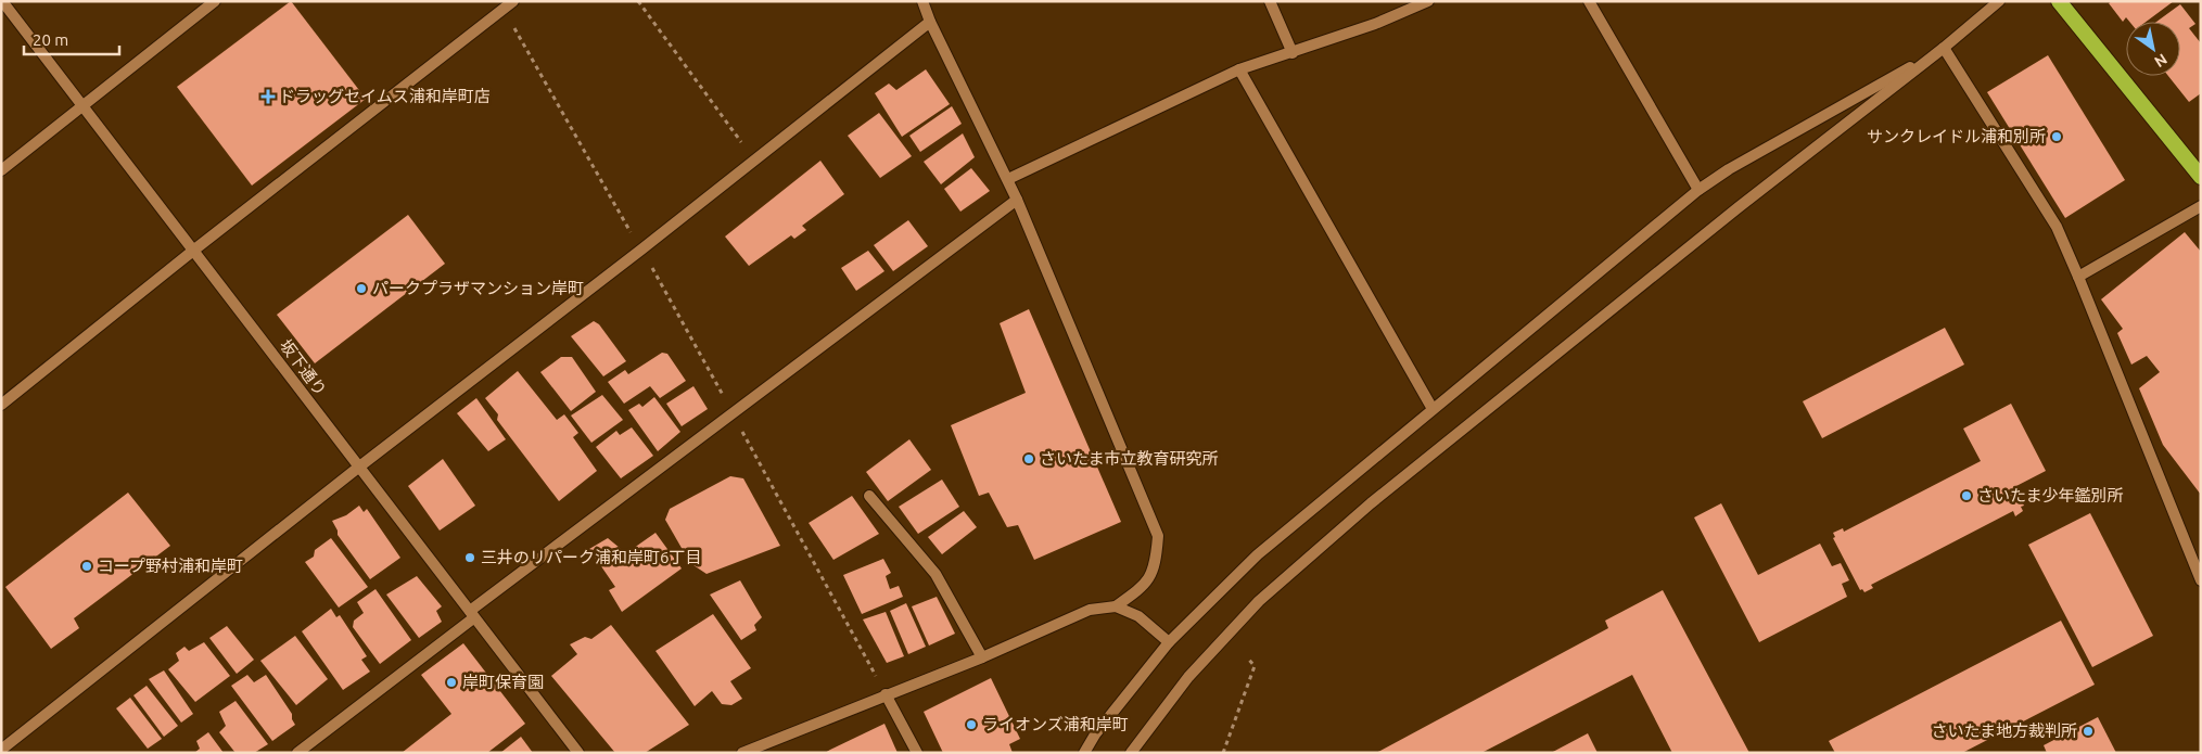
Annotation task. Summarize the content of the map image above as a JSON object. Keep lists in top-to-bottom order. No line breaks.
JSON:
{"streets":{"street":["坂下通り"]},"places":{"health":["ドラッグセイムス浦和岸町店"],"other":["サンクレイドル浦和別所","パークプラザマンション岸町","さいたま市立教育研究所","さいたま少年鑑別所","三井のリパーク浦和岸町6丁目","コープ野村浦和岸町","岸町保育園","ライオンズ浦和岸町","さいたま地方裁判所"]},"scale_bar":"20 m","north":"bottom right"}
